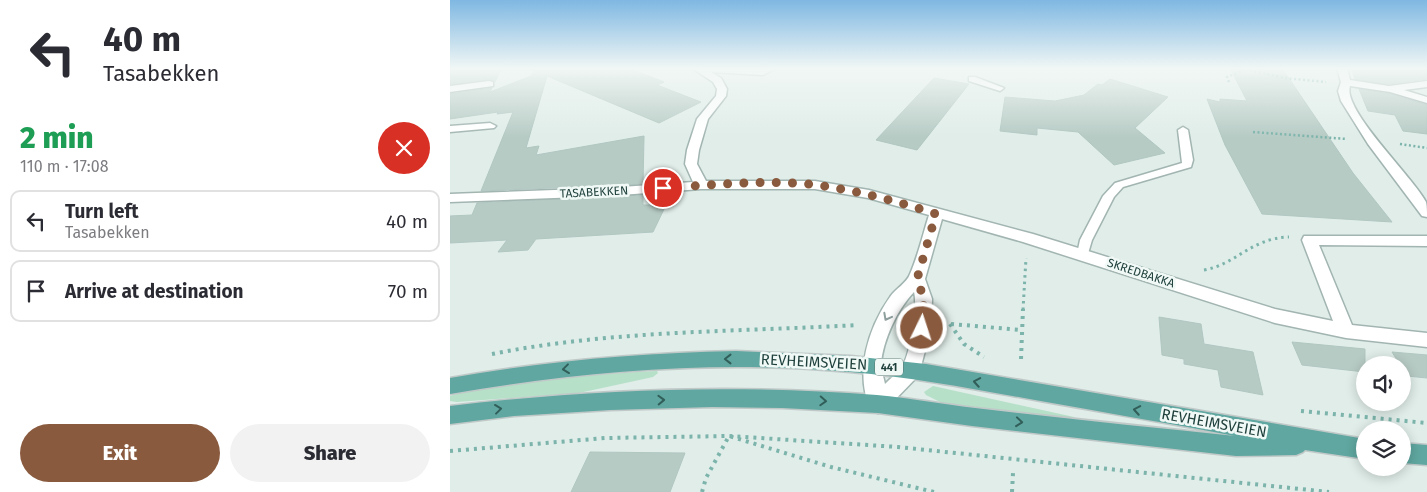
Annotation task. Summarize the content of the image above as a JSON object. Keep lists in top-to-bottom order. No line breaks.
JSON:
{"streets":{"main road":["REVHEIMSVEIEN","441"],"street":["TASABEKKEN","SKREDBAKKA"]},"crossings":[["TASABEKKEN","SKREDBAKKA"]],"page":{"turn":["40 m","Tasabekken"],"heading":["2 min","110 m · 17:08"],"list":[{"name":"Turn left","note":"Tasabekken","value":"40 m"},{"name":"Arrive at destination","value":"70 m"}],"buttons":["Exit","Share"]}}
